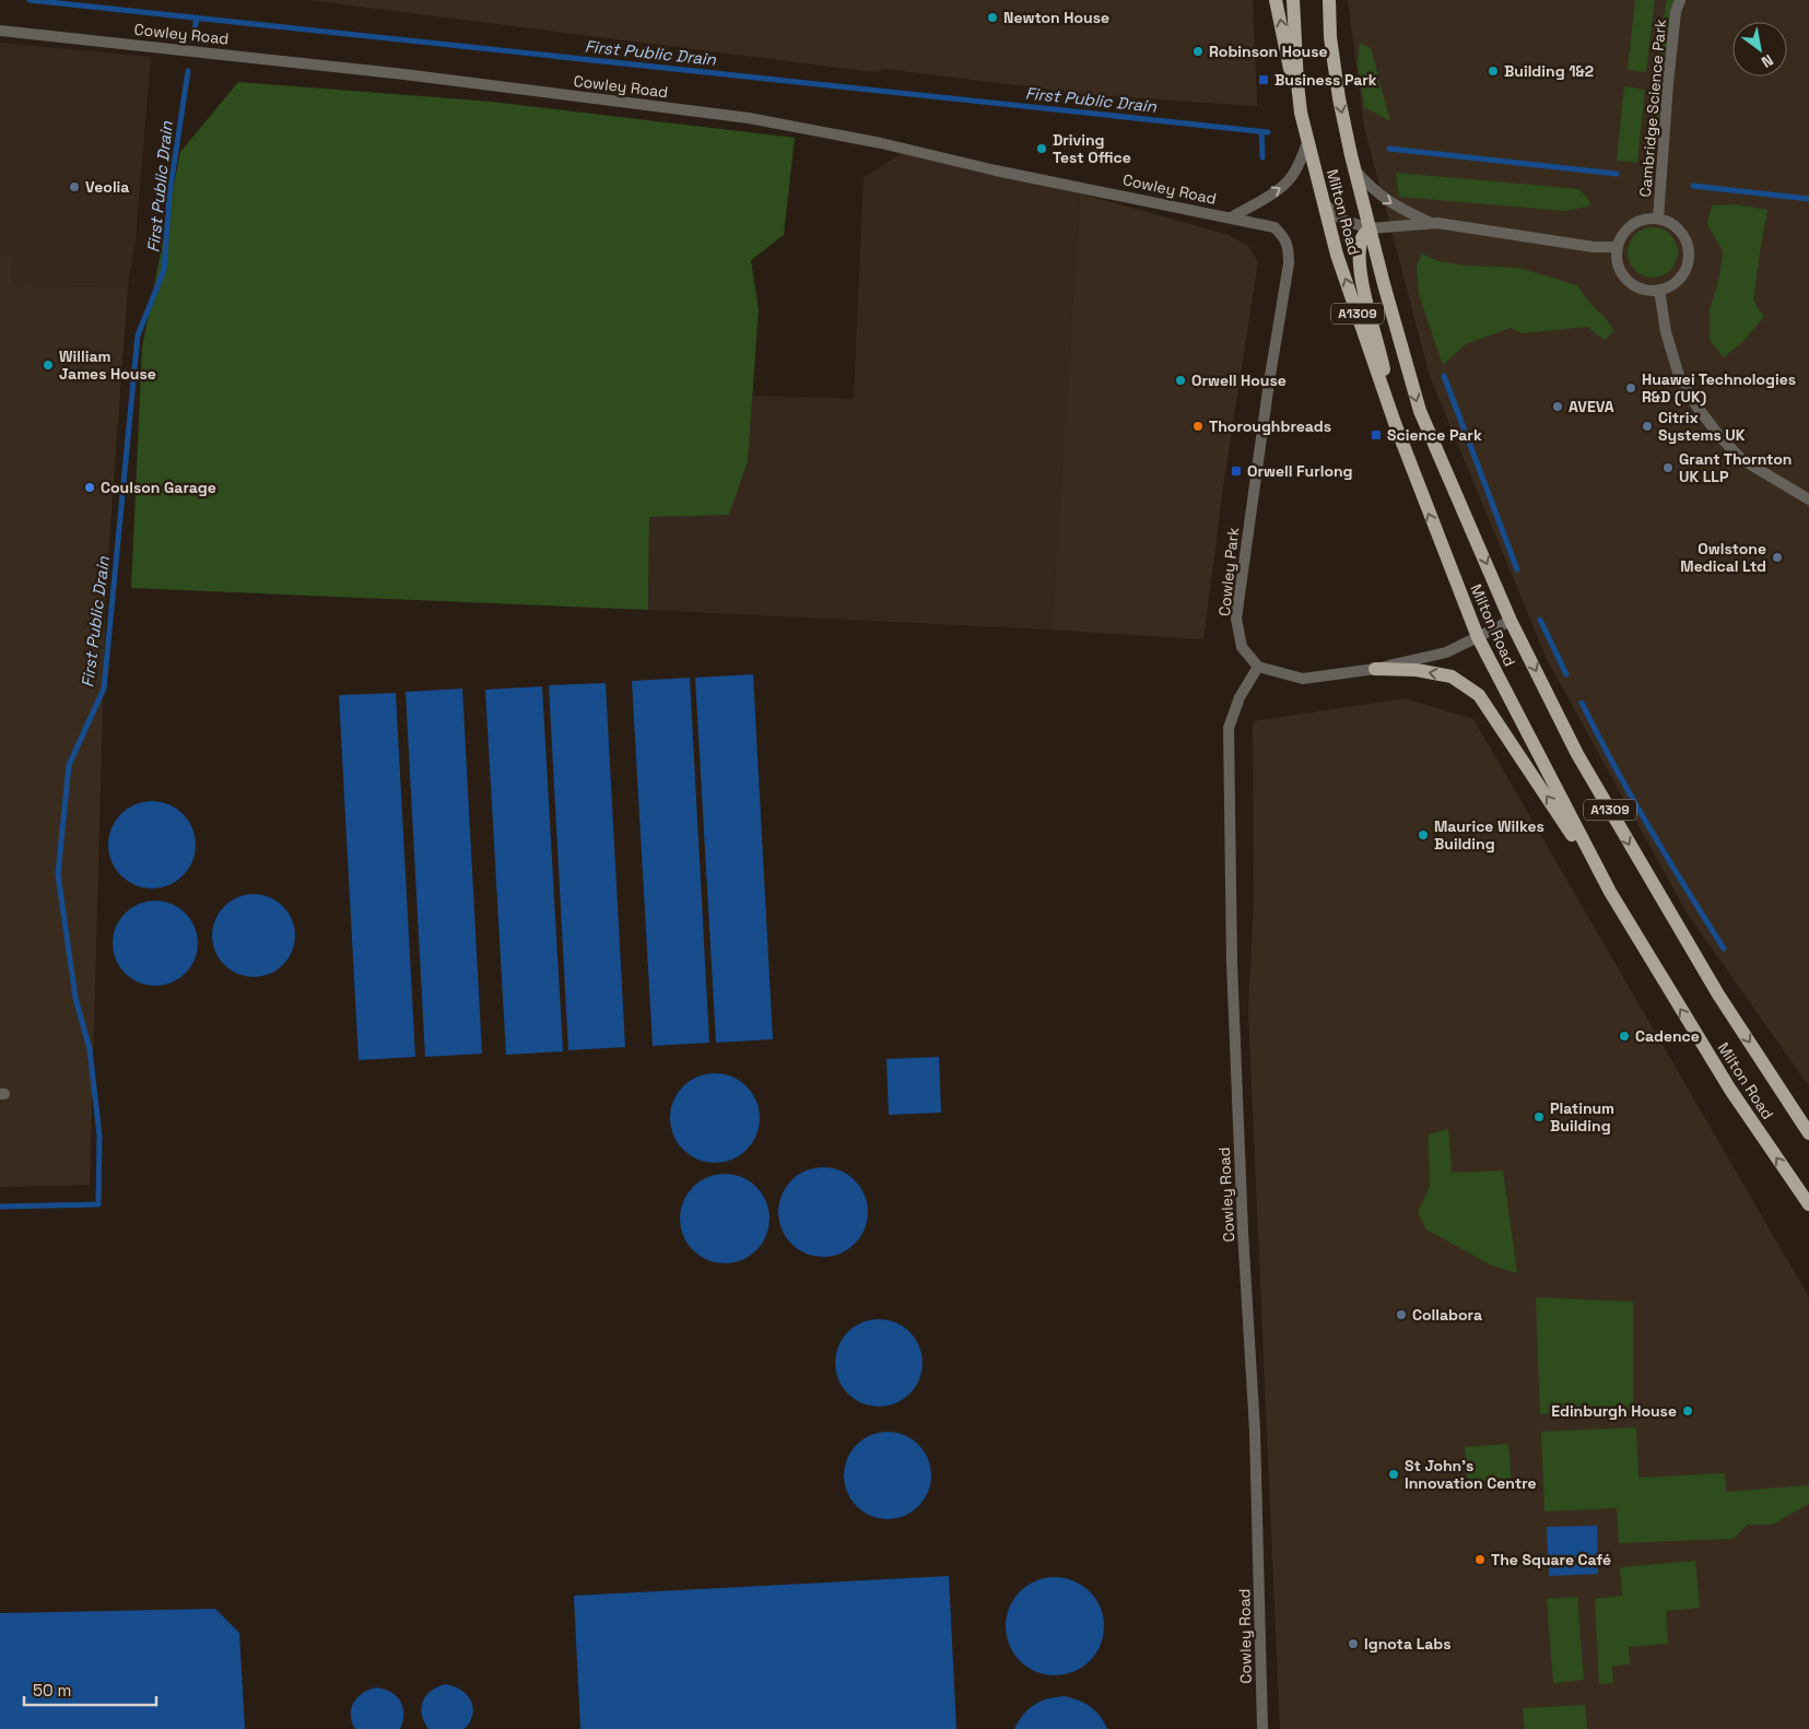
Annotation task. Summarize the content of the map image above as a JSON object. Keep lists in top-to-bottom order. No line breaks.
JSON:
{"streets":{"main road":["Milton Road","A1309"],"street":["Cowley Road","Cambridge Science Park","Cowley Park"]},"crossings":[["Cowley Road","Milton Road"],["Cowley Road","Cowley Park"],["Milton Road","A1309"]],"water":["First Public Drain"],"places":{"other":["Newton House","Robinson House","Building 1&2","Driving Test Office","Veolia","William James House","Orwell House","Huawei Technologies R&D (UK)","AVEVA","Thoroughbreads","Citrix Systems UK","Grant Thornton UK LLP","Coulson Garage","Owlstone Medical Ltd","Maurice Wilkes Building","Cadence","Platinum Building","Collabora","Edinburgh House","St John's Innovation Centre","The Square Café","Ignota Labs"],"transit":["Business Park","Science Park","Orwell Furlong"]},"scale_bar":"50 m","north":"bottom right"}
